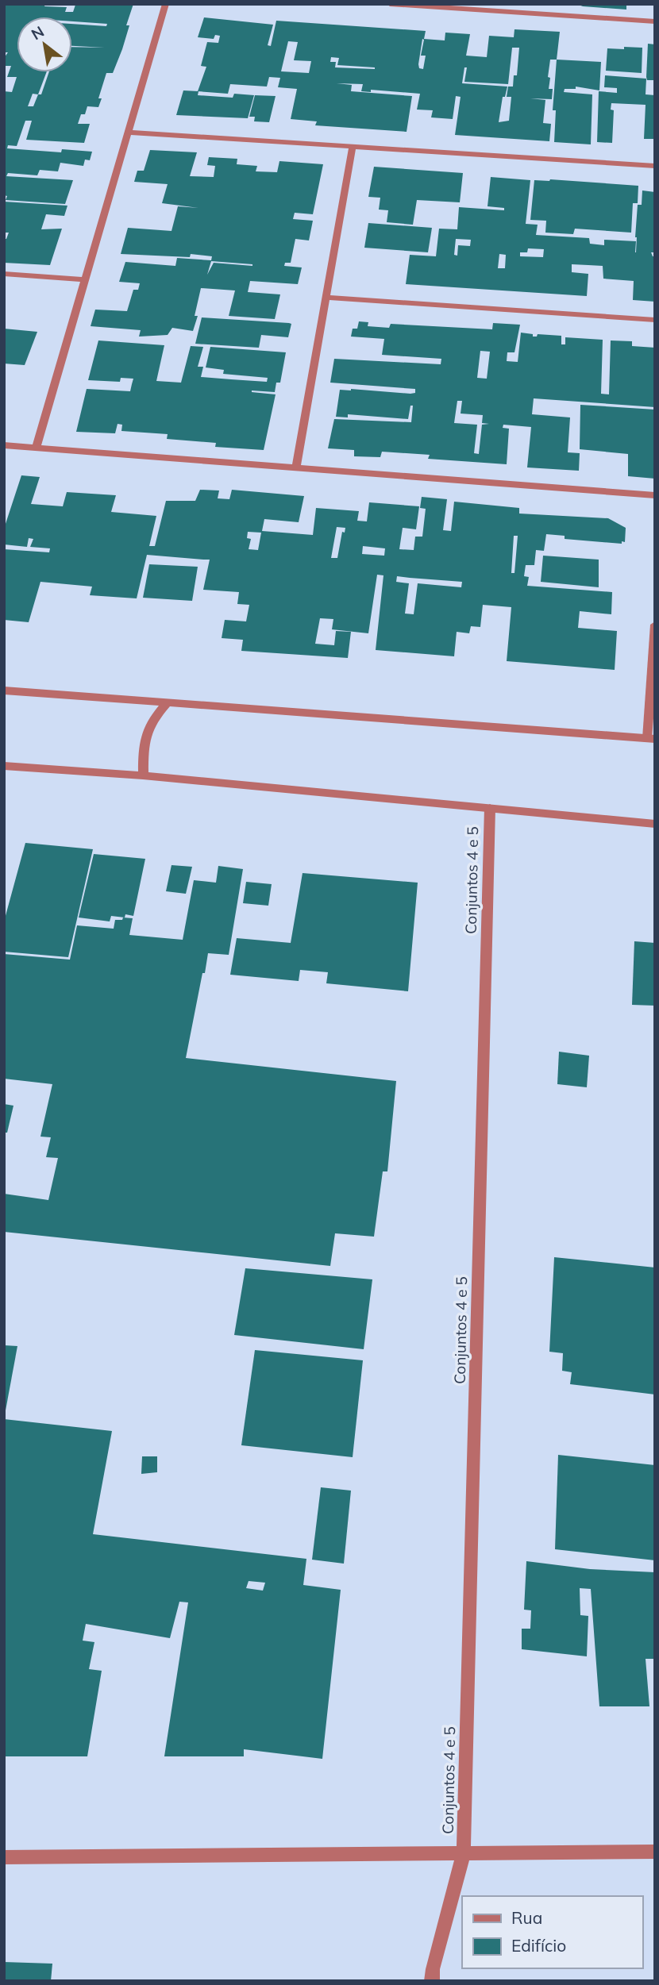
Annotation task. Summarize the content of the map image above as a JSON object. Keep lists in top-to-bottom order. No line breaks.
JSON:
{"streets":{"street":["Conjuntos 4 e 5"]},"legend":["Rua","Edifício"],"north":"top left"}
